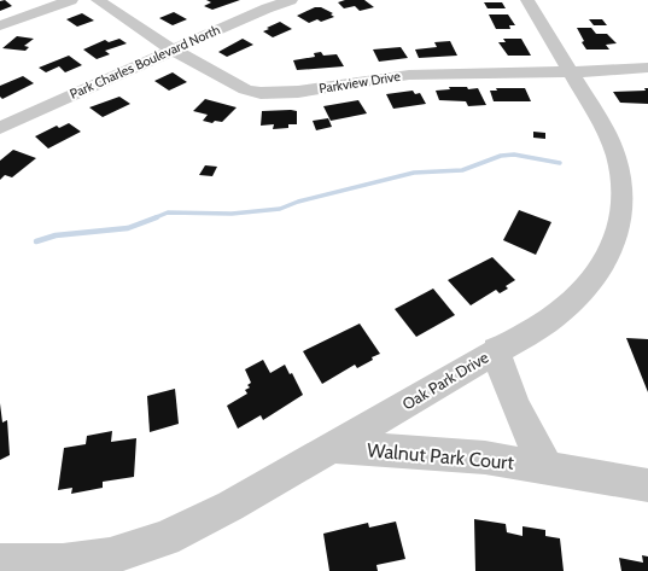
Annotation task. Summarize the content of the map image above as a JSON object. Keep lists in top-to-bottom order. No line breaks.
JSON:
{"streets":{"street":["Park Charles Boulevard North","Parkview Drive","Oak Park Drive","Walnut Park Court"]},"crossings":[["Park Charles Boulevard North","Parkview Drive"],["Parkview Drive","Oak Park Drive"],["Oak Park Drive","Walnut Park Court"]]}
